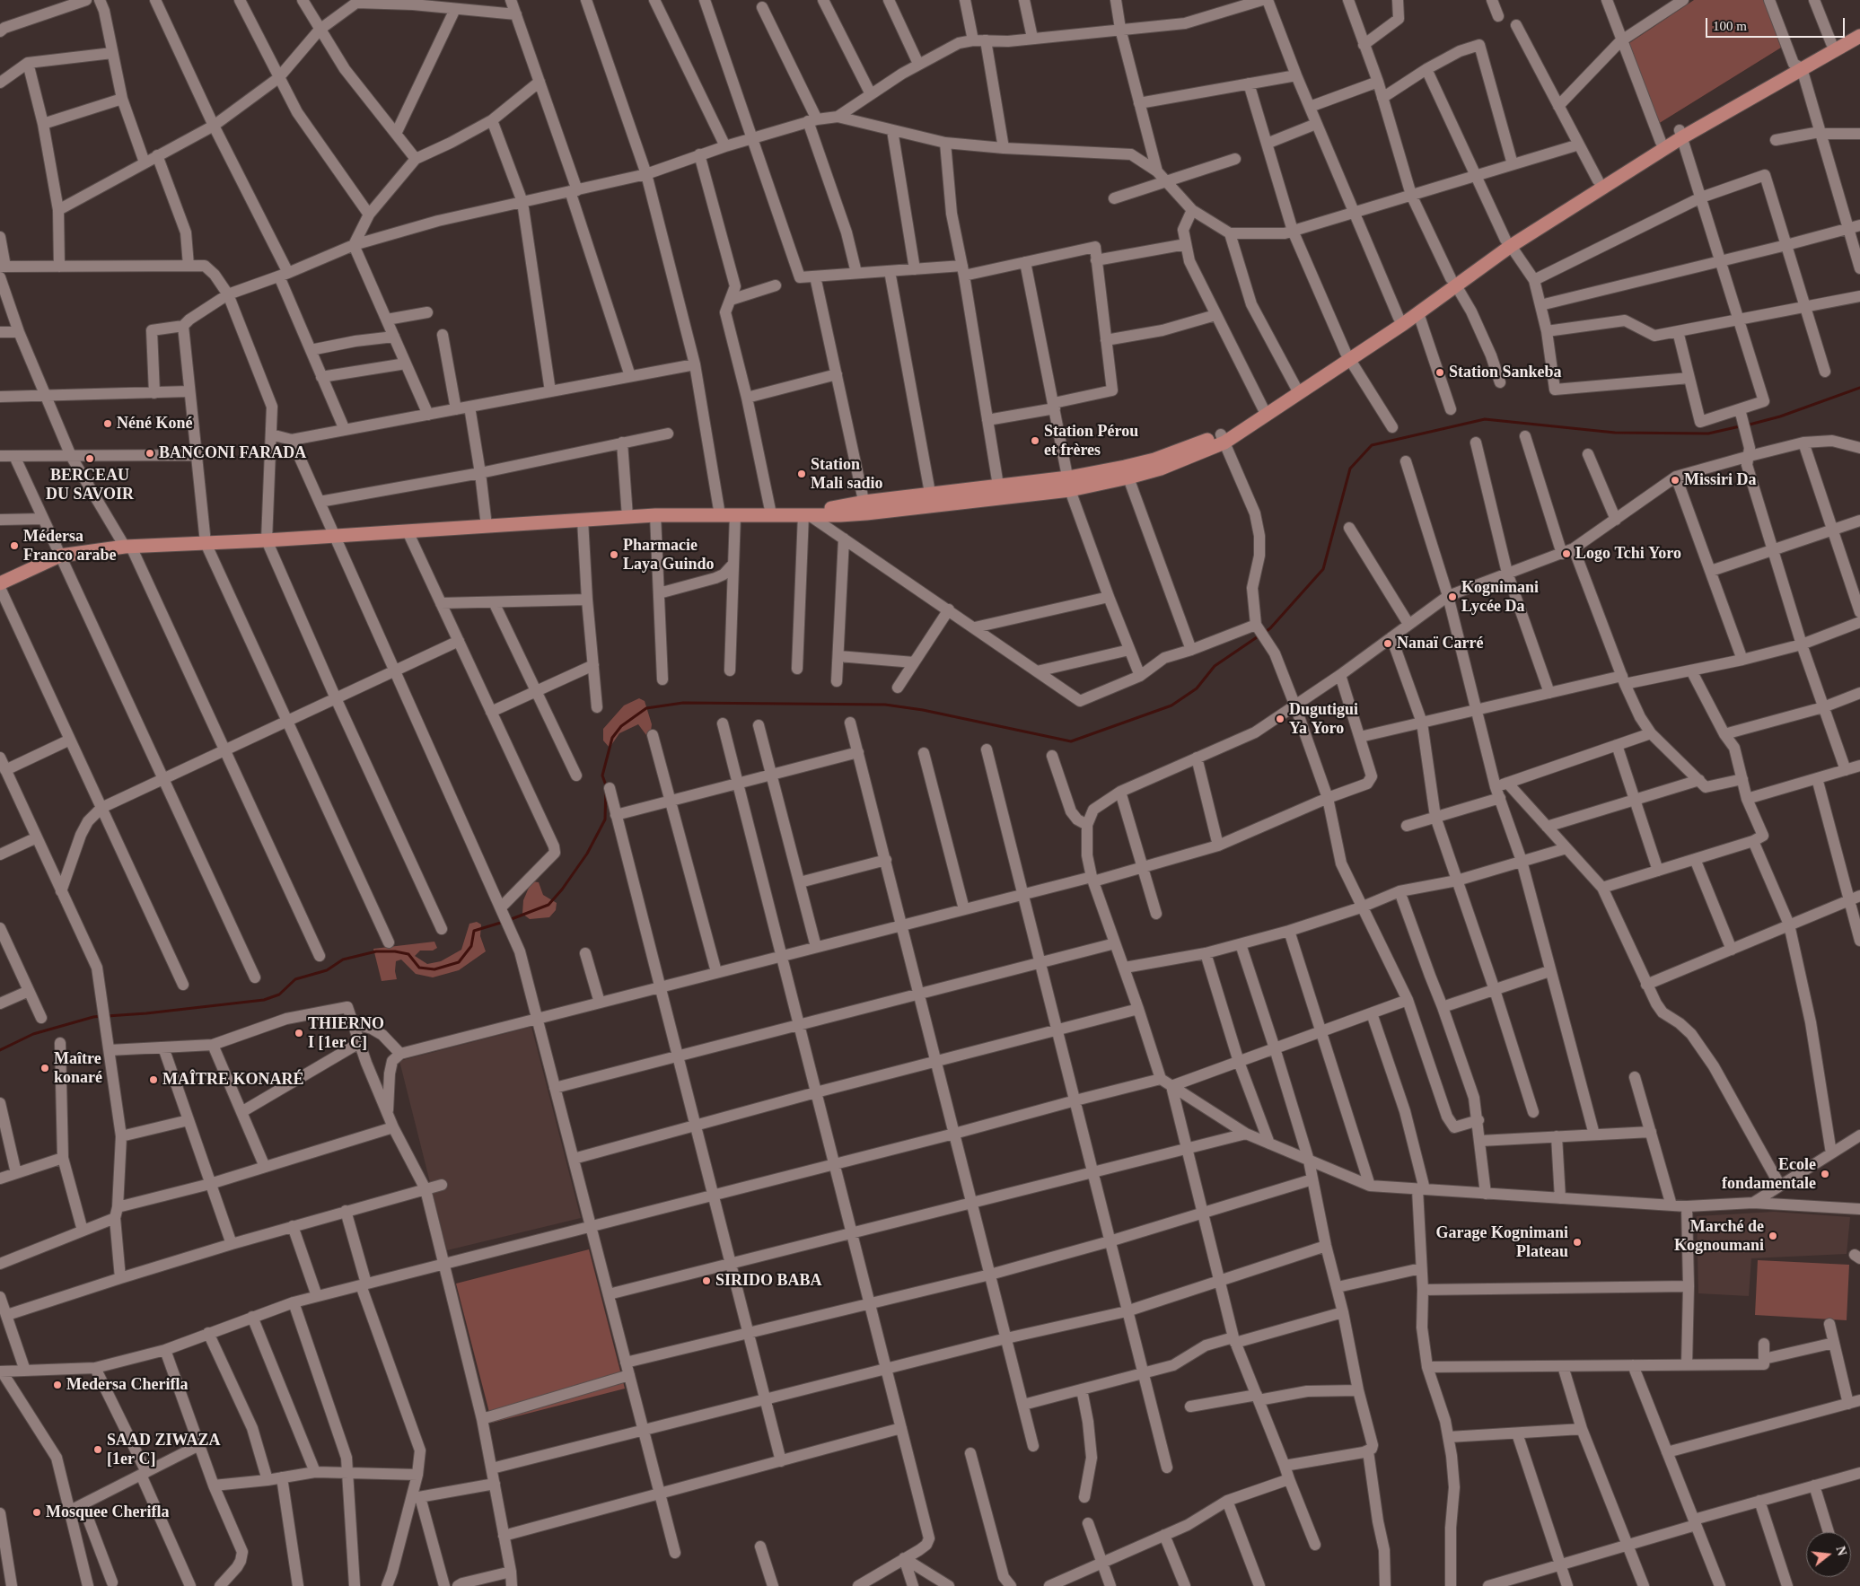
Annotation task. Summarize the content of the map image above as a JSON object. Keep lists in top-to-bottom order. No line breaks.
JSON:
{"places":["Station Sankeba","Néné Koné","Station Pérou et frères","BANCONI FARADA","BERCEAU DU SAVOIR","Station Mali sadio","Missiri Da","Médersa Franco arabe","Logo Tchi Yoro","Pharmacie Laya Guindo","Kognimani Lycée Da","Nanaï Carré","Dugutigui Ya Yoro","THIERNO I [1er C]","Maître konaré","MAÎTRE KONARÉ","Ecole fondamentale","Marché de Kognoumani","Garage Kognimani Plateau","SIRIDO BABA","Medersa Cherifla","SAAD ZIWAZA [1er C]","Mosquee Cherifla"],"scale_bar":"100 m","north":"right"}
